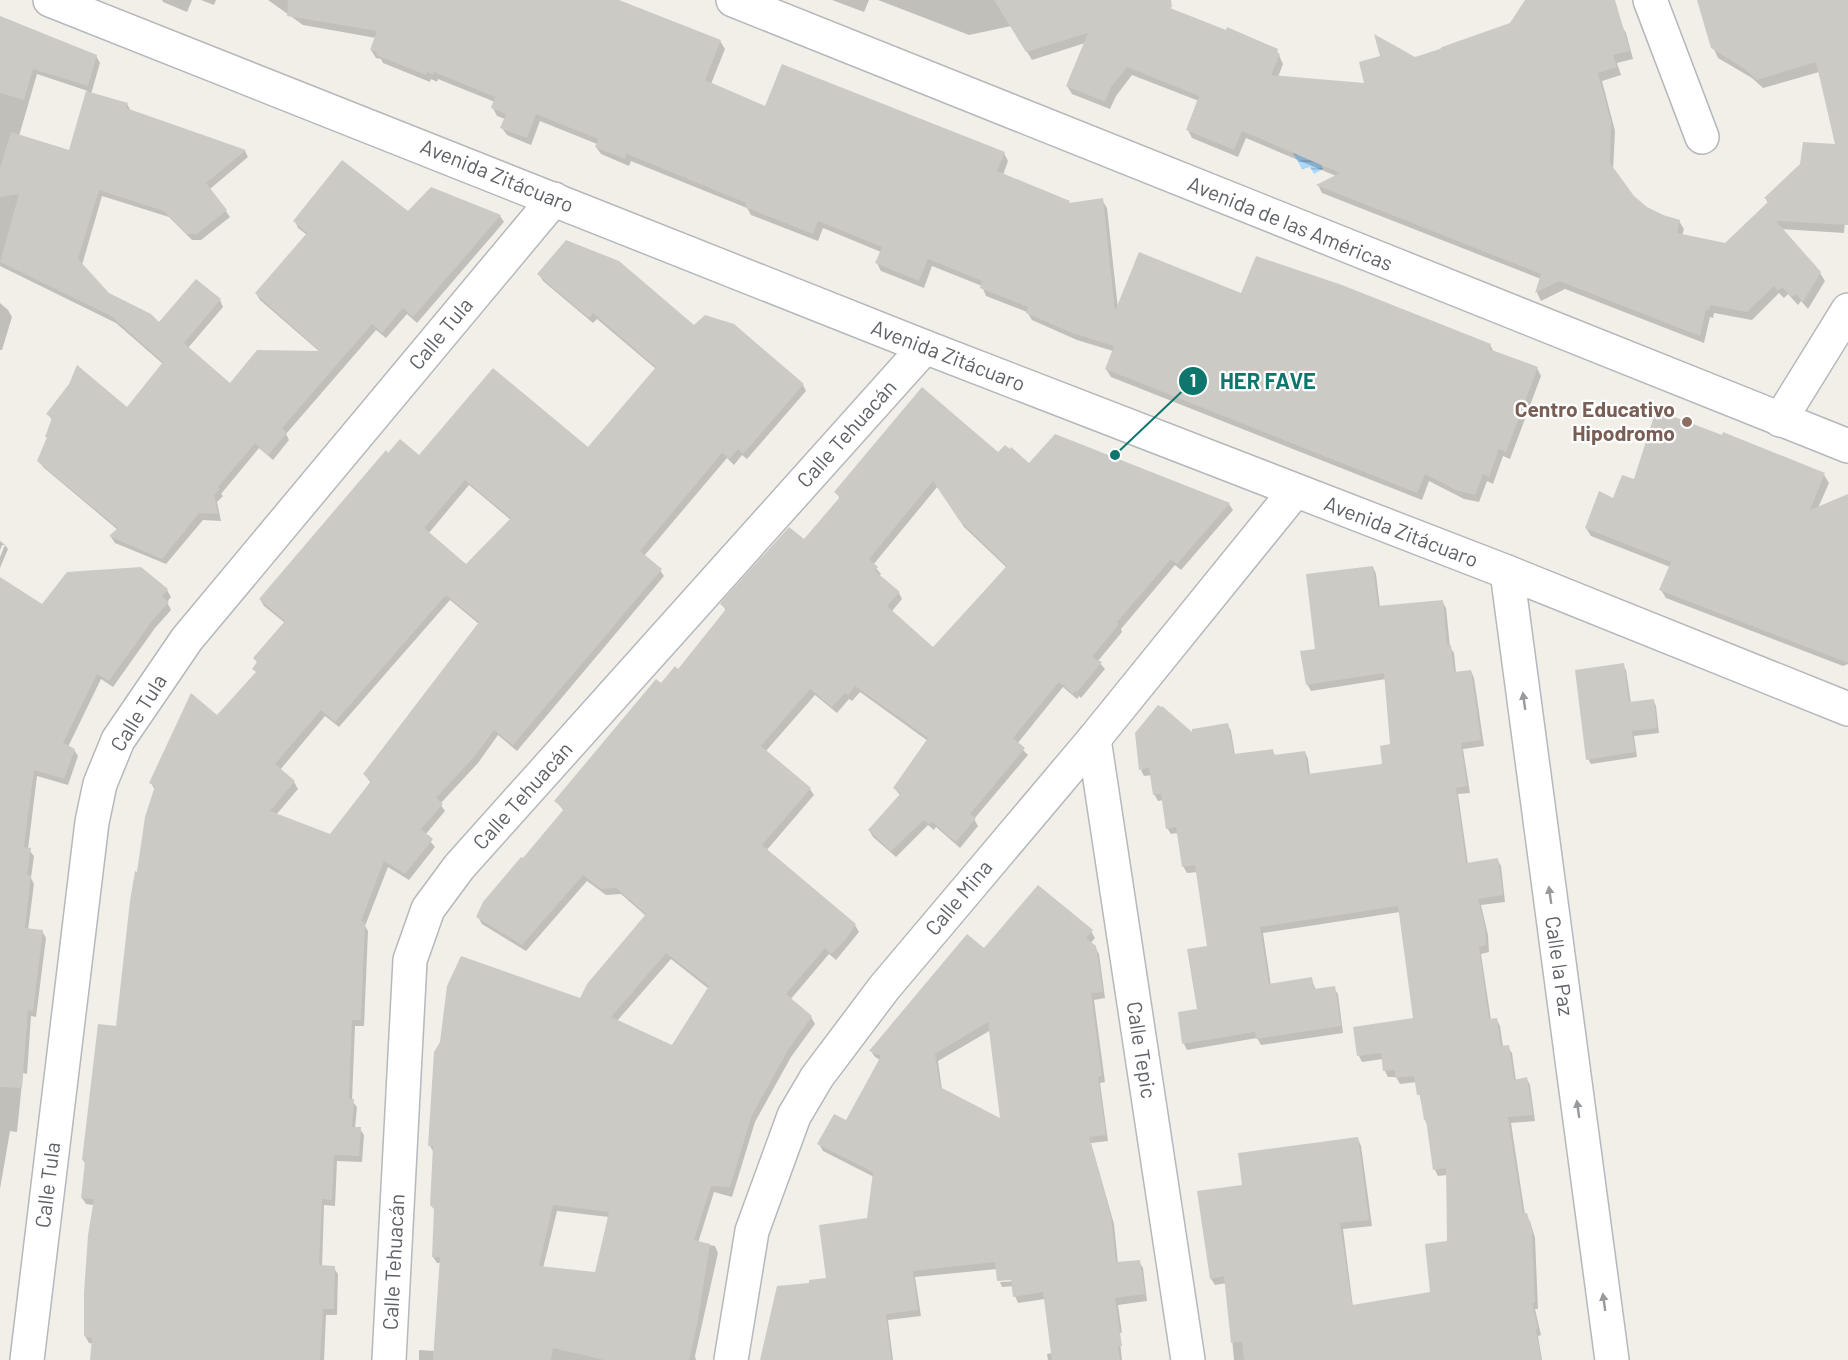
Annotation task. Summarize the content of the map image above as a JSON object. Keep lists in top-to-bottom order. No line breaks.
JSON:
{"streets":{"street":["Avenida Zitácuaro","Avenida de las Américas","Calle Tula","Calle Tehuacán","Calle Mina","Calle la Paz","Calle Tepic"]},"crossings":[["Avenida Zitácuaro","Calle Tula"],["Avenida Zitácuaro","Calle Tehuacán"],["Avenida Zitácuaro","Calle Mina"],["Avenida Zitácuaro","Calle la Paz"],["Calle Mina","Calle Tepic"]],"one_way":["Calle la Paz"],"places":["Centro Educativo Hipodromo","HER FAVE"]}
